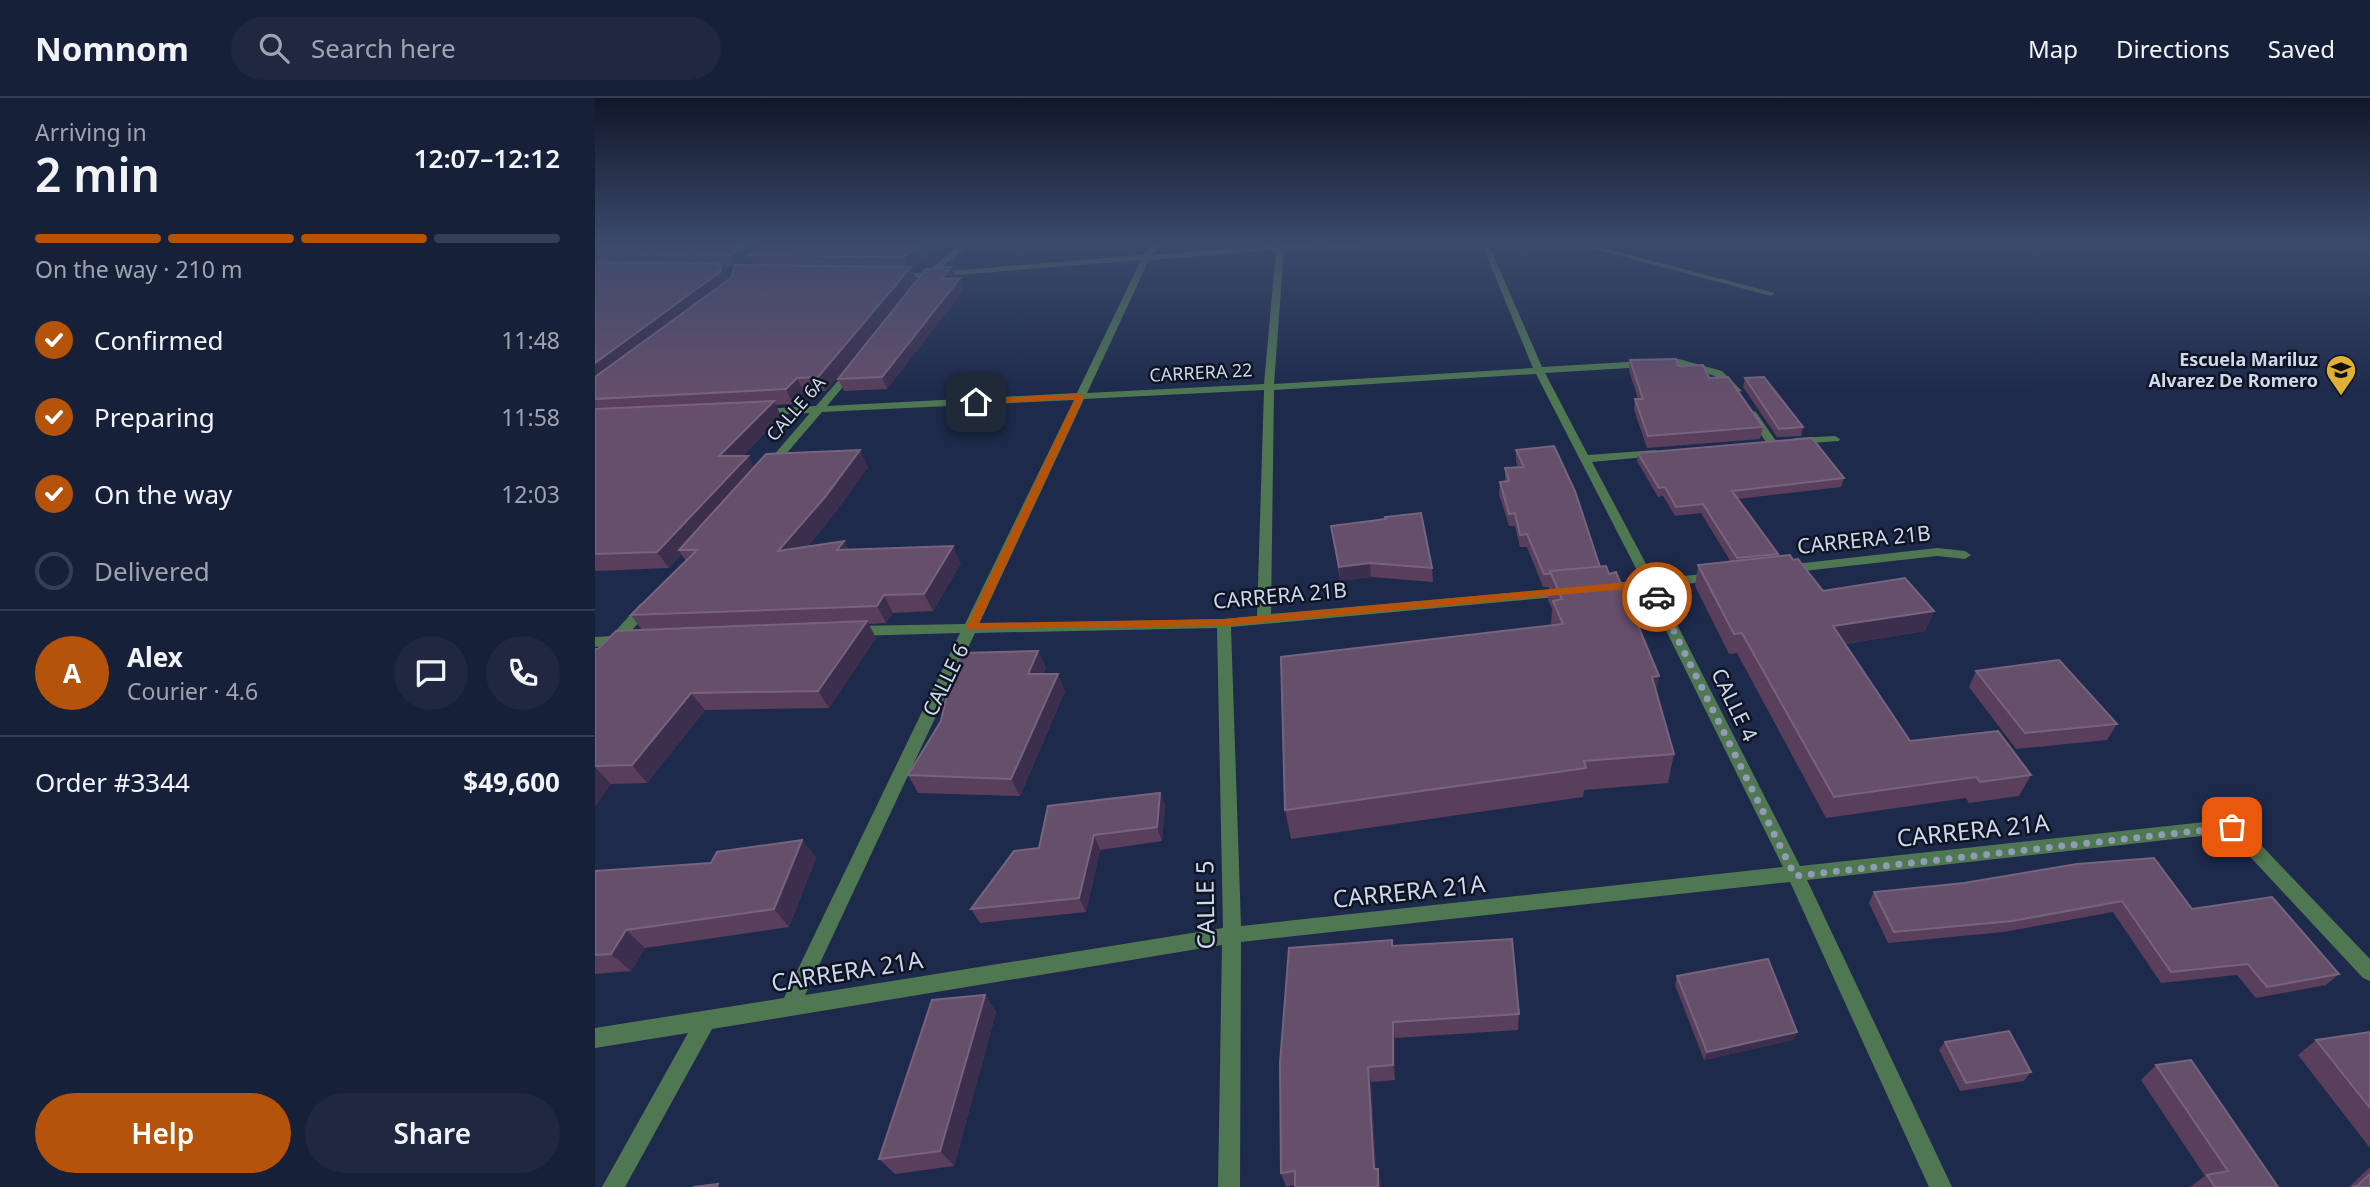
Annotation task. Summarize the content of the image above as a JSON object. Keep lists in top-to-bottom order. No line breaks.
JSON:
{"streets":{"street":["CARRERA 22","CALLE 6A","CARRERA 21B","CALLE 6","CALLE 4","CARRERA 21A","CALLE 5"]},"crossings":[["CARRERA 22","CALLE 6A"],["CARRERA 22","CALLE 6"],["CARRERA 22","CALLE 4"],["CARRERA 21B","CALLE 6"],["CARRERA 21B","CALLE 4"],["CARRERA 21B","CALLE 5"],["CALLE 6","CARRERA 21A"],["CALLE 4","CARRERA 21A"],["CARRERA 21A","CALLE 5"]],"places":{"school or university":["Escuela Mariluz Alvarez De Romero"]},"page":{"header":"Nomnom","search":"Search here","nav":["Map","Directions","Saved"],"heading":["2 min","Arriving in","12:07–12:12"],"panel":["Alex","Courier · 4.6","Order #3344","$49,600"],"bar":"On the way · 210 m","list":[["Confirmed","11:48"],["Preparing","11:58"],["On the way","12:03"],"Delivered"],"round":"A","buttons":["Help","Share"]}}
